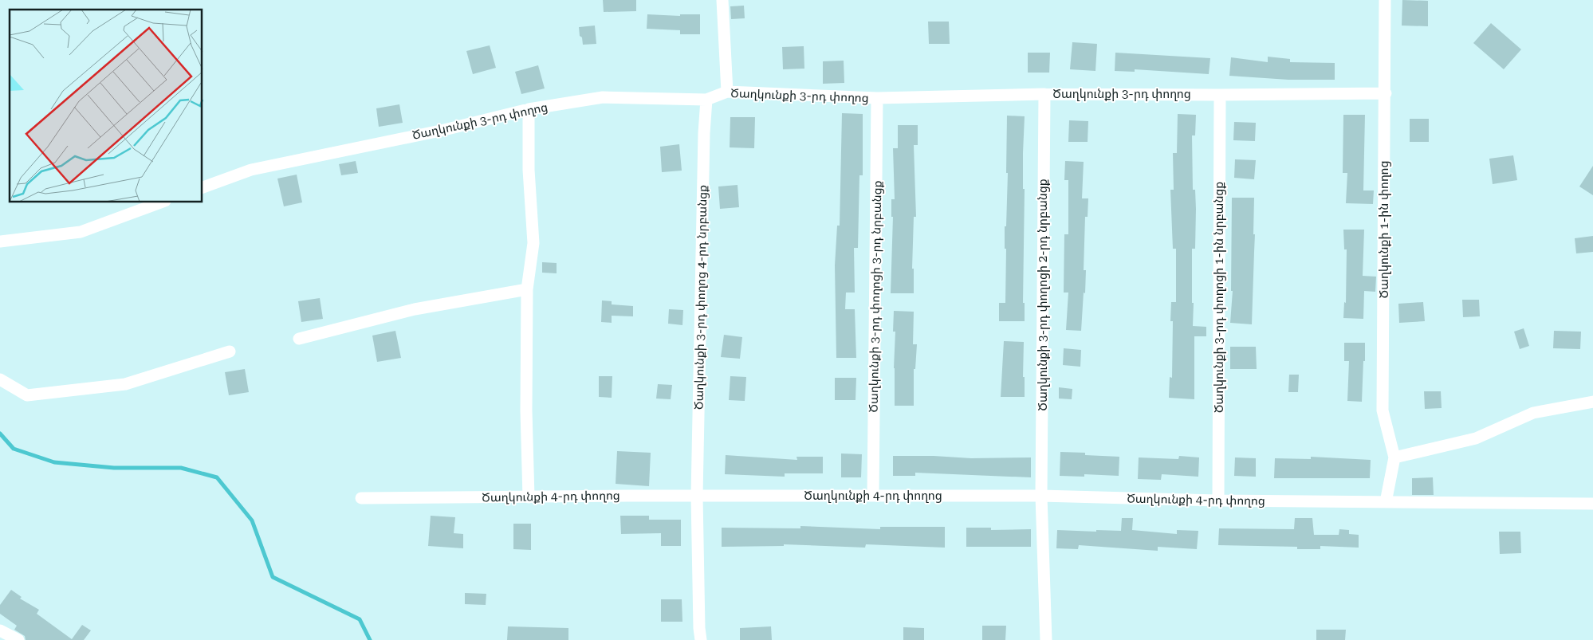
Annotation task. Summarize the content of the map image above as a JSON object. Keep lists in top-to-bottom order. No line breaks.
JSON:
{"streets":{"street":["Ծաղկունքի 3-րդ փողոց","Ծաղկունքի 1-ին փողոց","Ծաղկունքի 3-րդ փողոցի 2-րդ նրբանցք","Ծաղկունքի 3-րդ փողոցի 3-րդ նրբանցք","Ծաղկունքի 3-րդ փողոց 4-րդ նրբանցք","Ծաղկունքի 3-րդ փողոցի 1-ին նրբանցք","Ծաղկունքի 4-րդ փողոց"]},"crossings":[["Ծաղկունքի 3-րդ փողոց","Ծաղկունքի 1-ին փողոց"],["Ծաղկունքի 3-րդ փողոց","Ծաղկունքի 3-րդ փողոցի 2-րդ նրբանցք"],["Ծաղկունքի 3-րդ փողոց","Ծաղկունքի 3-րդ փողոցի 3-րդ նրբանցք"],["Ծաղկունքի 3-րդ փողոց","Ծաղկունքի 3-րդ փողոց 4-րդ նրբանցք"],["Ծաղկունքի 3-րդ փողոց","Ծաղկունքի 3-րդ փողոցի 1-ին նրբանցք"],["Ծաղկունքի 3-րդ փողոցի 2-րդ նրբանցք","Ծաղկունքի 4-րդ փողոց"],["Ծաղկունքի 3-րդ փողոցի 3-րդ նրբանցք","Ծաղկունքի 4-րդ փողոց"],["Ծաղկունքի 3-րդ փողոց 4-րդ նրբանցք","Ծաղկունքի 4-րդ փողոց"],["Ծաղկունքի 3-րդ փողոցի 1-ին նրբանցք","Ծաղկունքի 4-րդ փողոց"]]}
